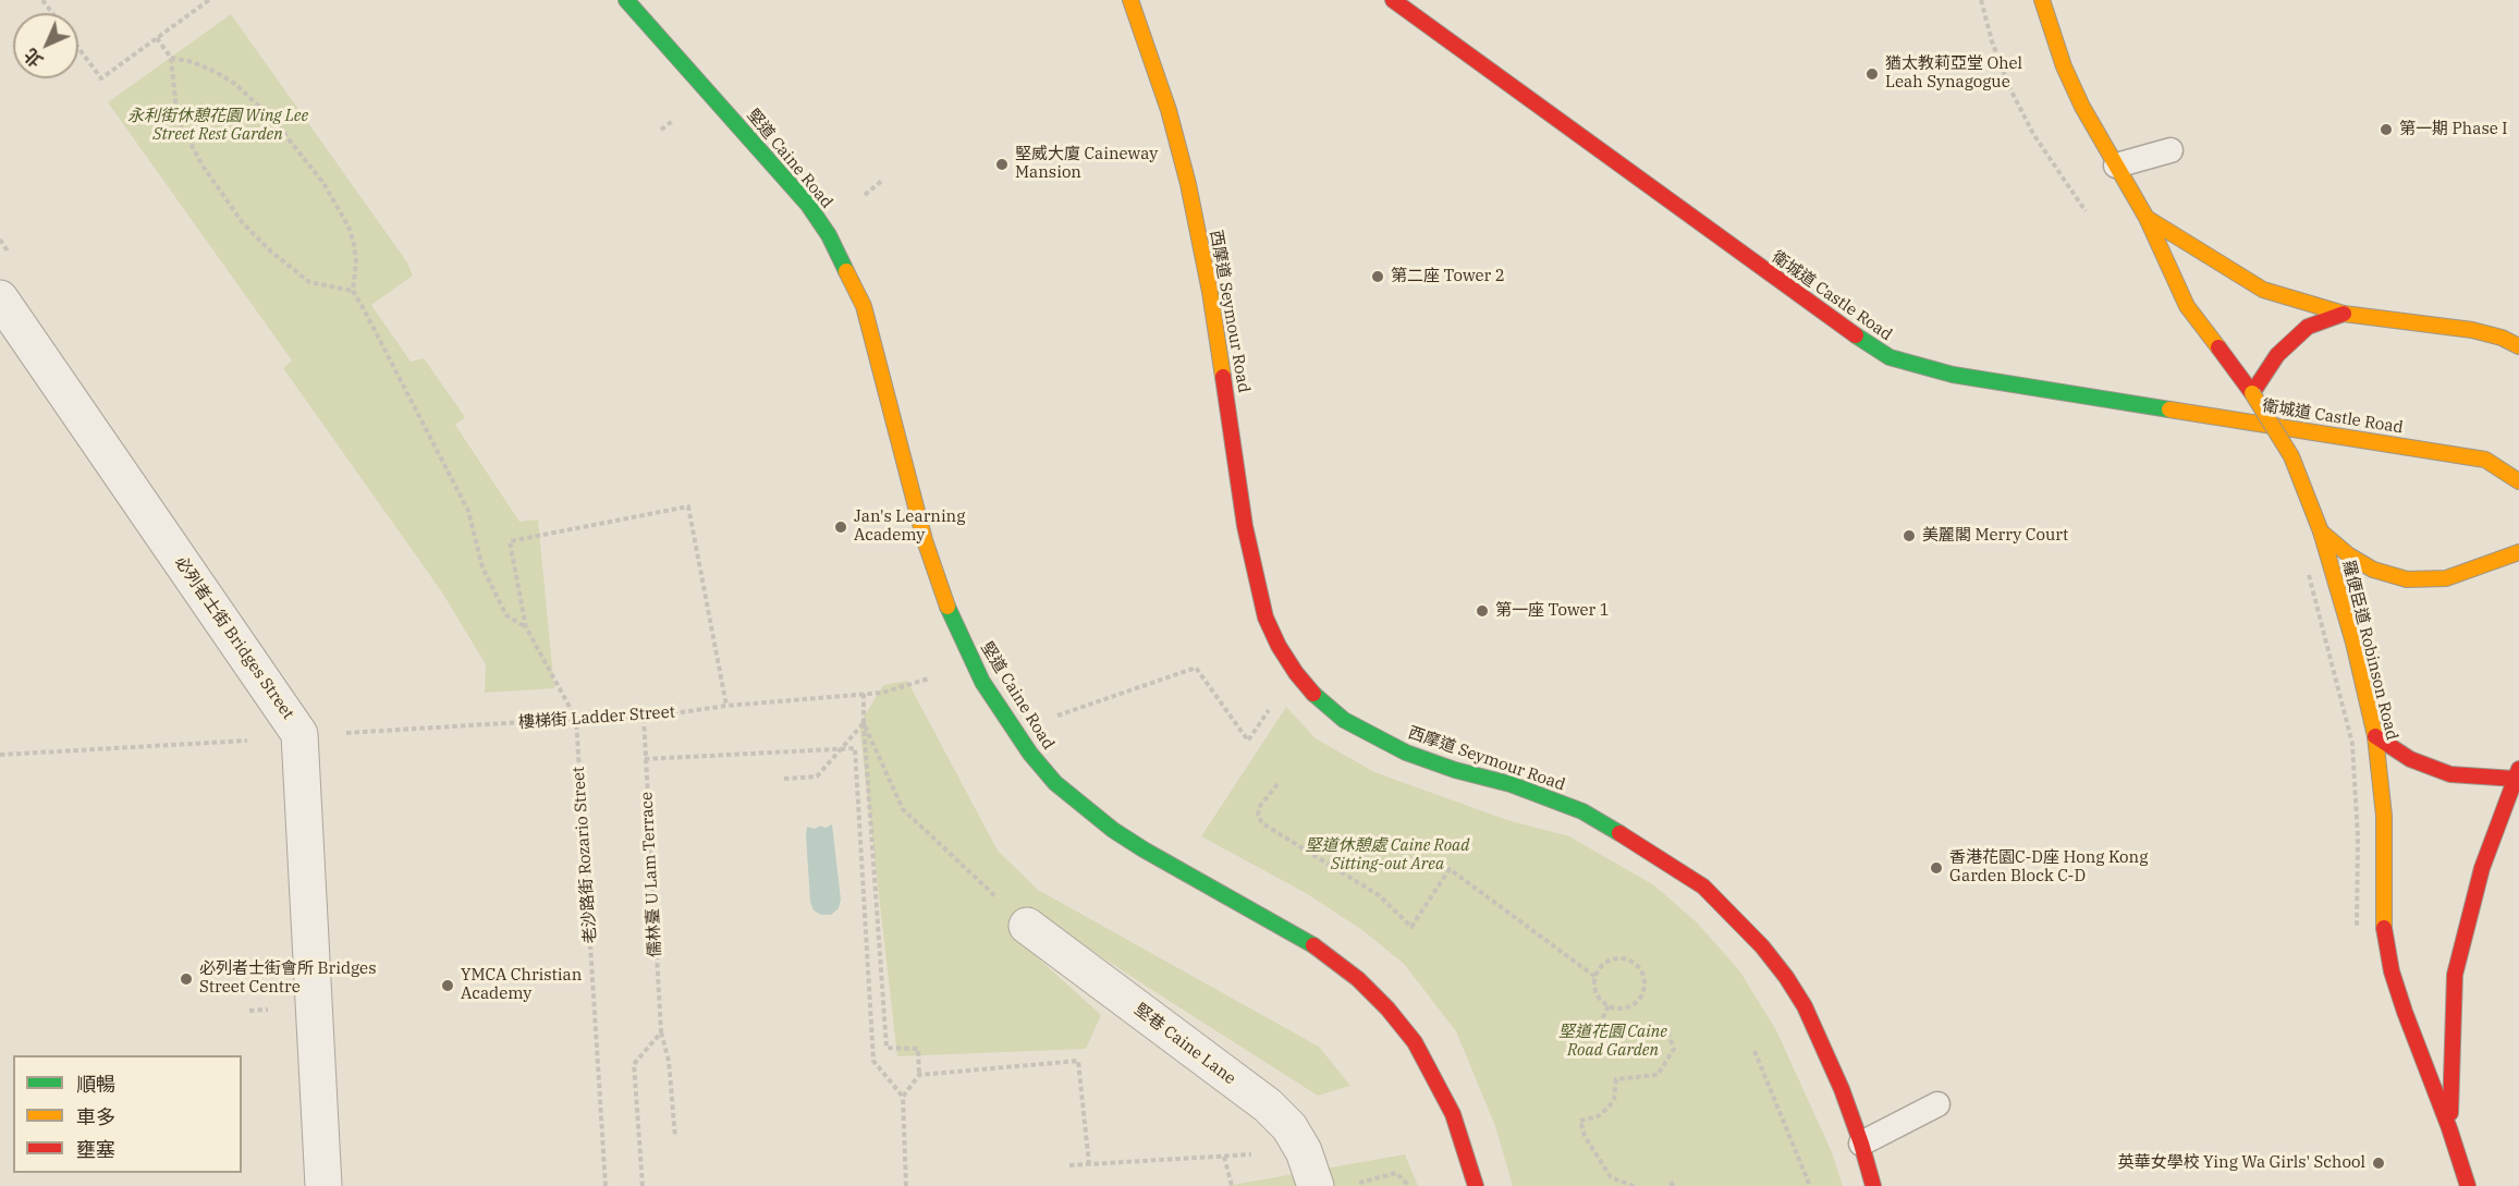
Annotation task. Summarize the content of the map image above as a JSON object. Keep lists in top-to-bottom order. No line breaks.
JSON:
{"streets":{"main road":["堅道 Caine Road","衛城道 Castle Road","西摩道 Seymour Road","羅便臣道 Robinson Road"],"street":["必列者士街 Bridges Street","堅巷 Caine Lane"],"path":["樓梯街 Ladder Street","老沙路街 Rozario Street","儒林臺 U Lam Terrace"]},"crossings":[["樓梯街 Ladder Street","老沙路街 Rozario Street"],["樓梯街 Ladder Street","儒林臺 U Lam Terrace"]],"parks":["永利街休憩花園 Wing Lee Street Rest Garden","堅道休憩處 Caine Road Sitting-out Area","堅道花園 Caine Road Garden"],"places":["猶太教莉亞堂 Ohel Leah Synagogue","第一期 Phase I","堅威大廈 Caineway Mansion","第二座 Tower 2","Jan's Learning Academy","美麗閣 Merry Court","第一座 Tower 1","香港花園C-D座 Hong Kong Garden Block C-D","必列者士街會所 Bridges Street Centre","YMCA Christian Academy","英華女學校 Ying Wa Girls' School"],"legend":["順暢","車多","壅塞"],"north":"bottom left"}
